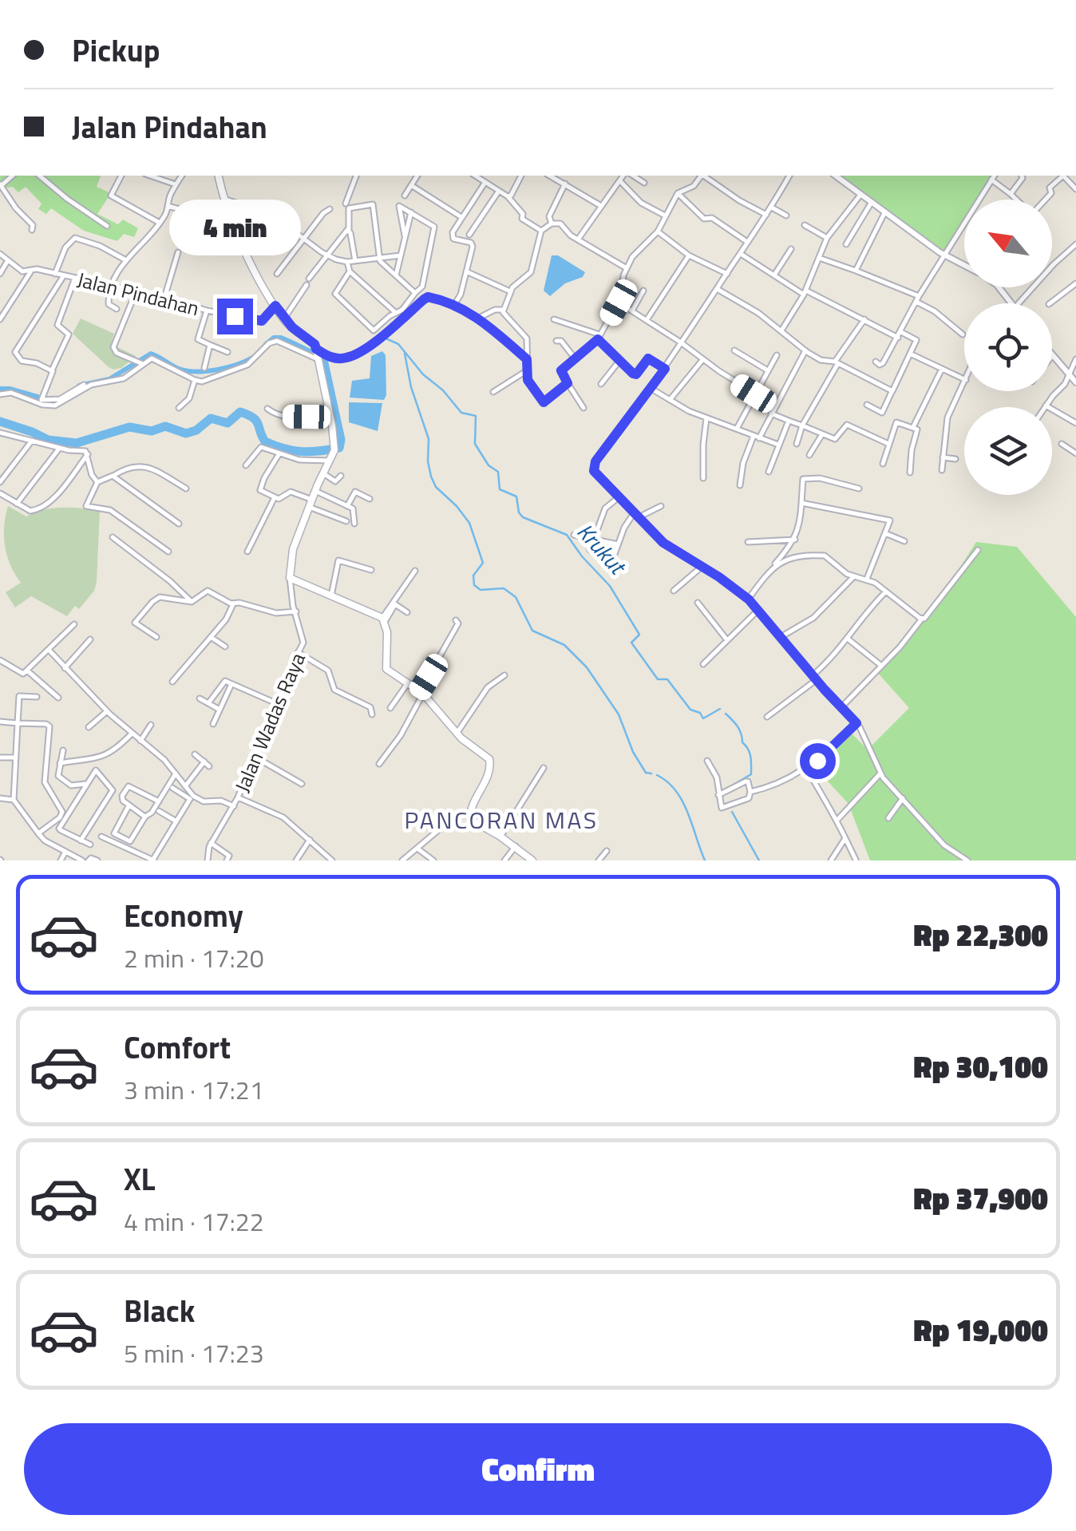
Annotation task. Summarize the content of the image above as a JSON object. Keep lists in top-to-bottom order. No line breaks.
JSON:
{"streets":{"street":["Jalan Pindahan","Jalan Wadas Raya"]},"districts":["PANCORAN MAS"],"water":["Krukut"],"north":"top left","page":{"banner":["Pickup","Jalan Pindahan"],"bubble":"4 min","list":[{"name":"Economy","note":"2 min · 17:20","value":"Rp 22,300"},{"name":"Comfort","note":"3 min · 17:21","value":"Rp 30,100"},{"name":"XL","note":"4 min · 17:22","value":"Rp 37,900"},{"name":"Black","note":"5 min · 17:23","value":"Rp 19,000"}],"buttons":"Confirm"}}
